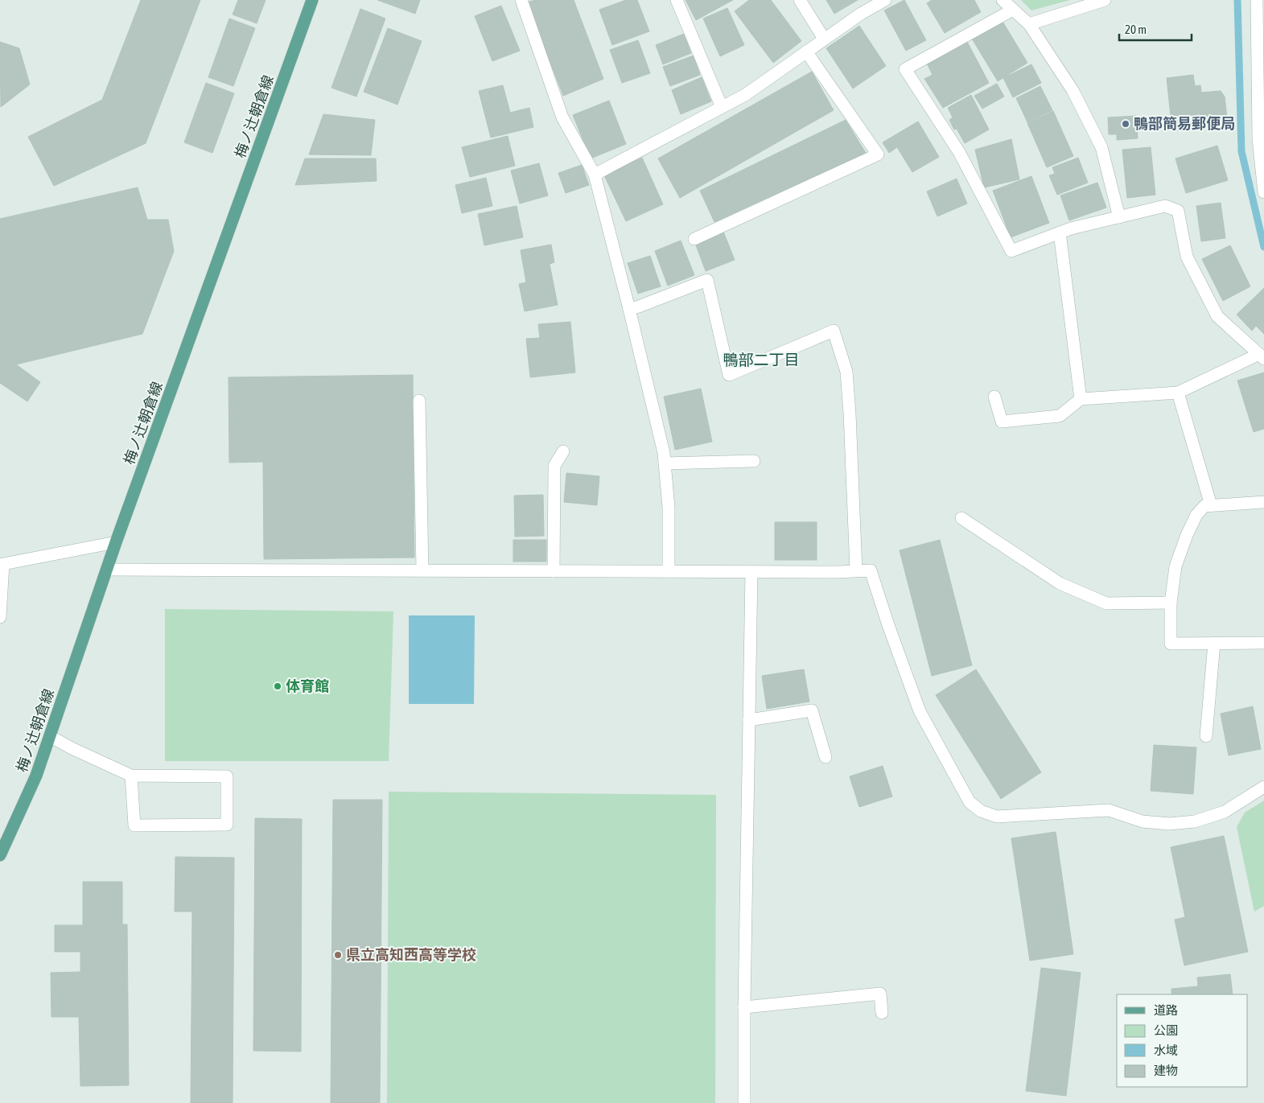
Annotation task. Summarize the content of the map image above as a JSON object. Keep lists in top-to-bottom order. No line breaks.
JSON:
{"streets":{"main road":["梅ノ辻朝倉線"]},"districts":["鴨部二丁目"],"places":["鴨部簡易郵便局","体育館","県立高知西高等学校"],"legend":["道路","公園","水域","建物"],"scale_bar":"20 m"}
